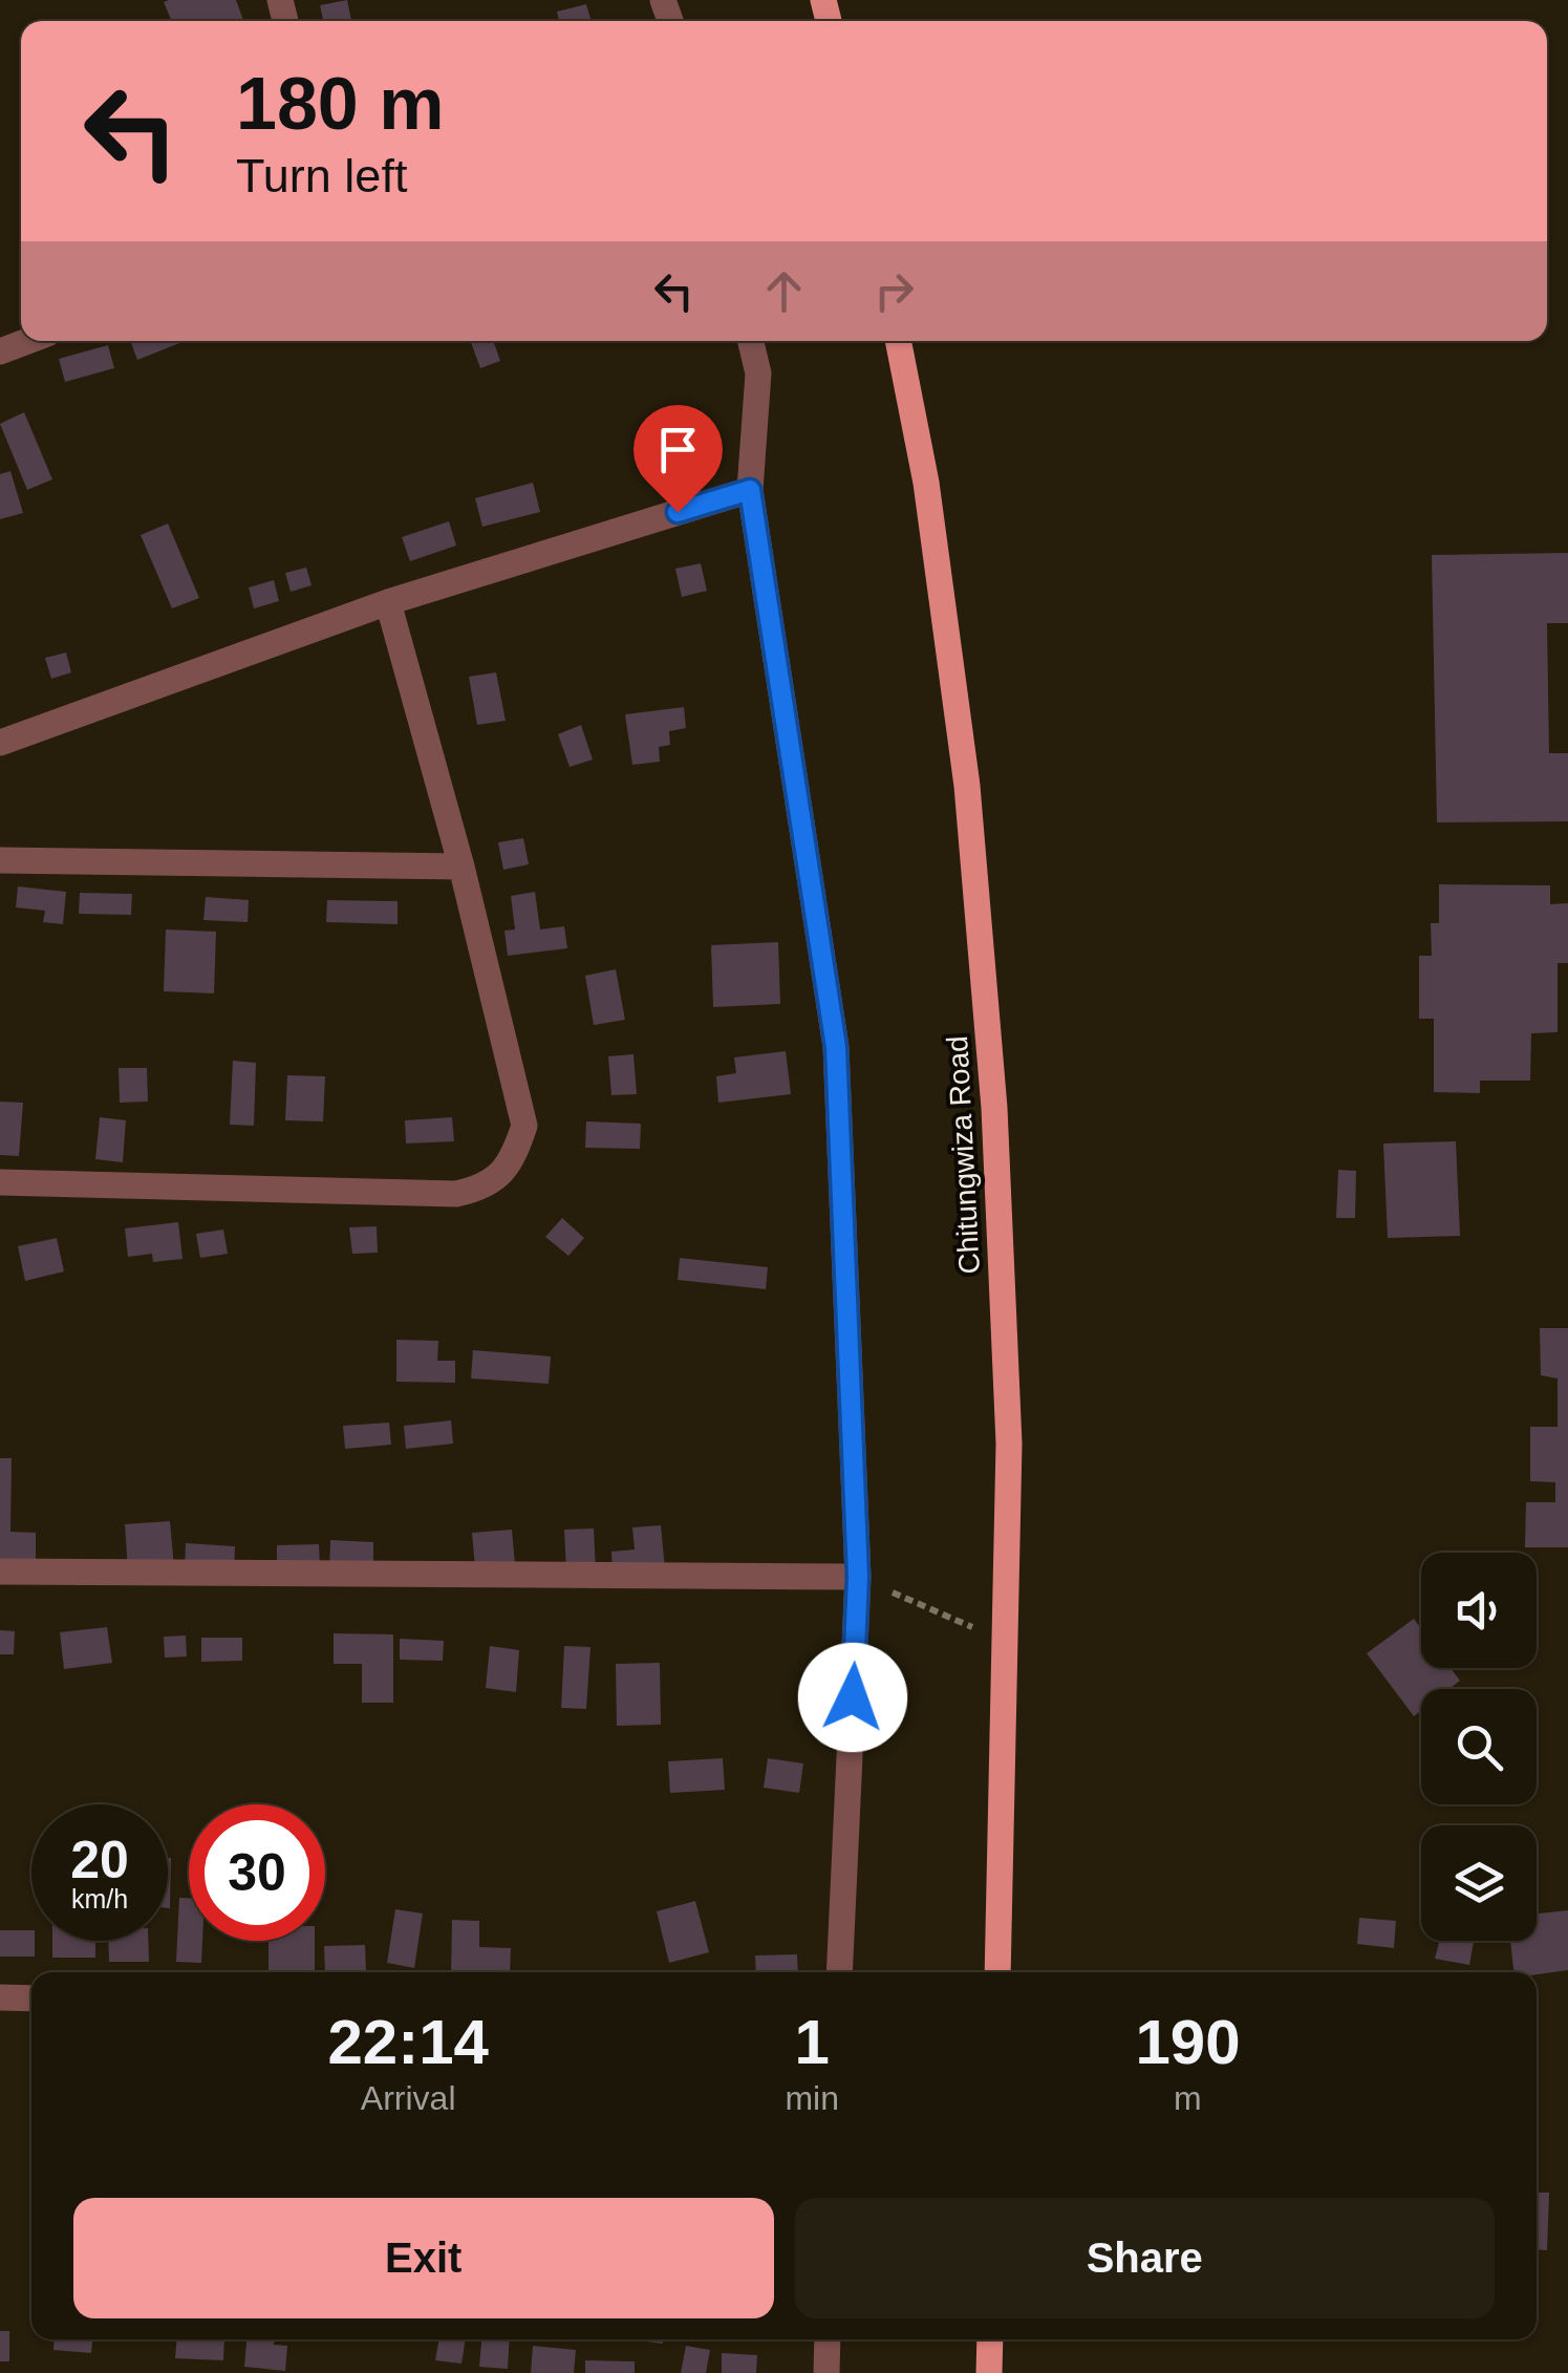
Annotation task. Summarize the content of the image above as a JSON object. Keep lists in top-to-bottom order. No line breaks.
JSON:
{"streets":{"main road":["Chitungwiza Road"]},"page":{"turn":["180 m","Turn left"],"speed":"20 km/h","limit":"30","eta":["22:14","Arrival","1","min","190","m"],"buttons":["Exit","Share"]}}
